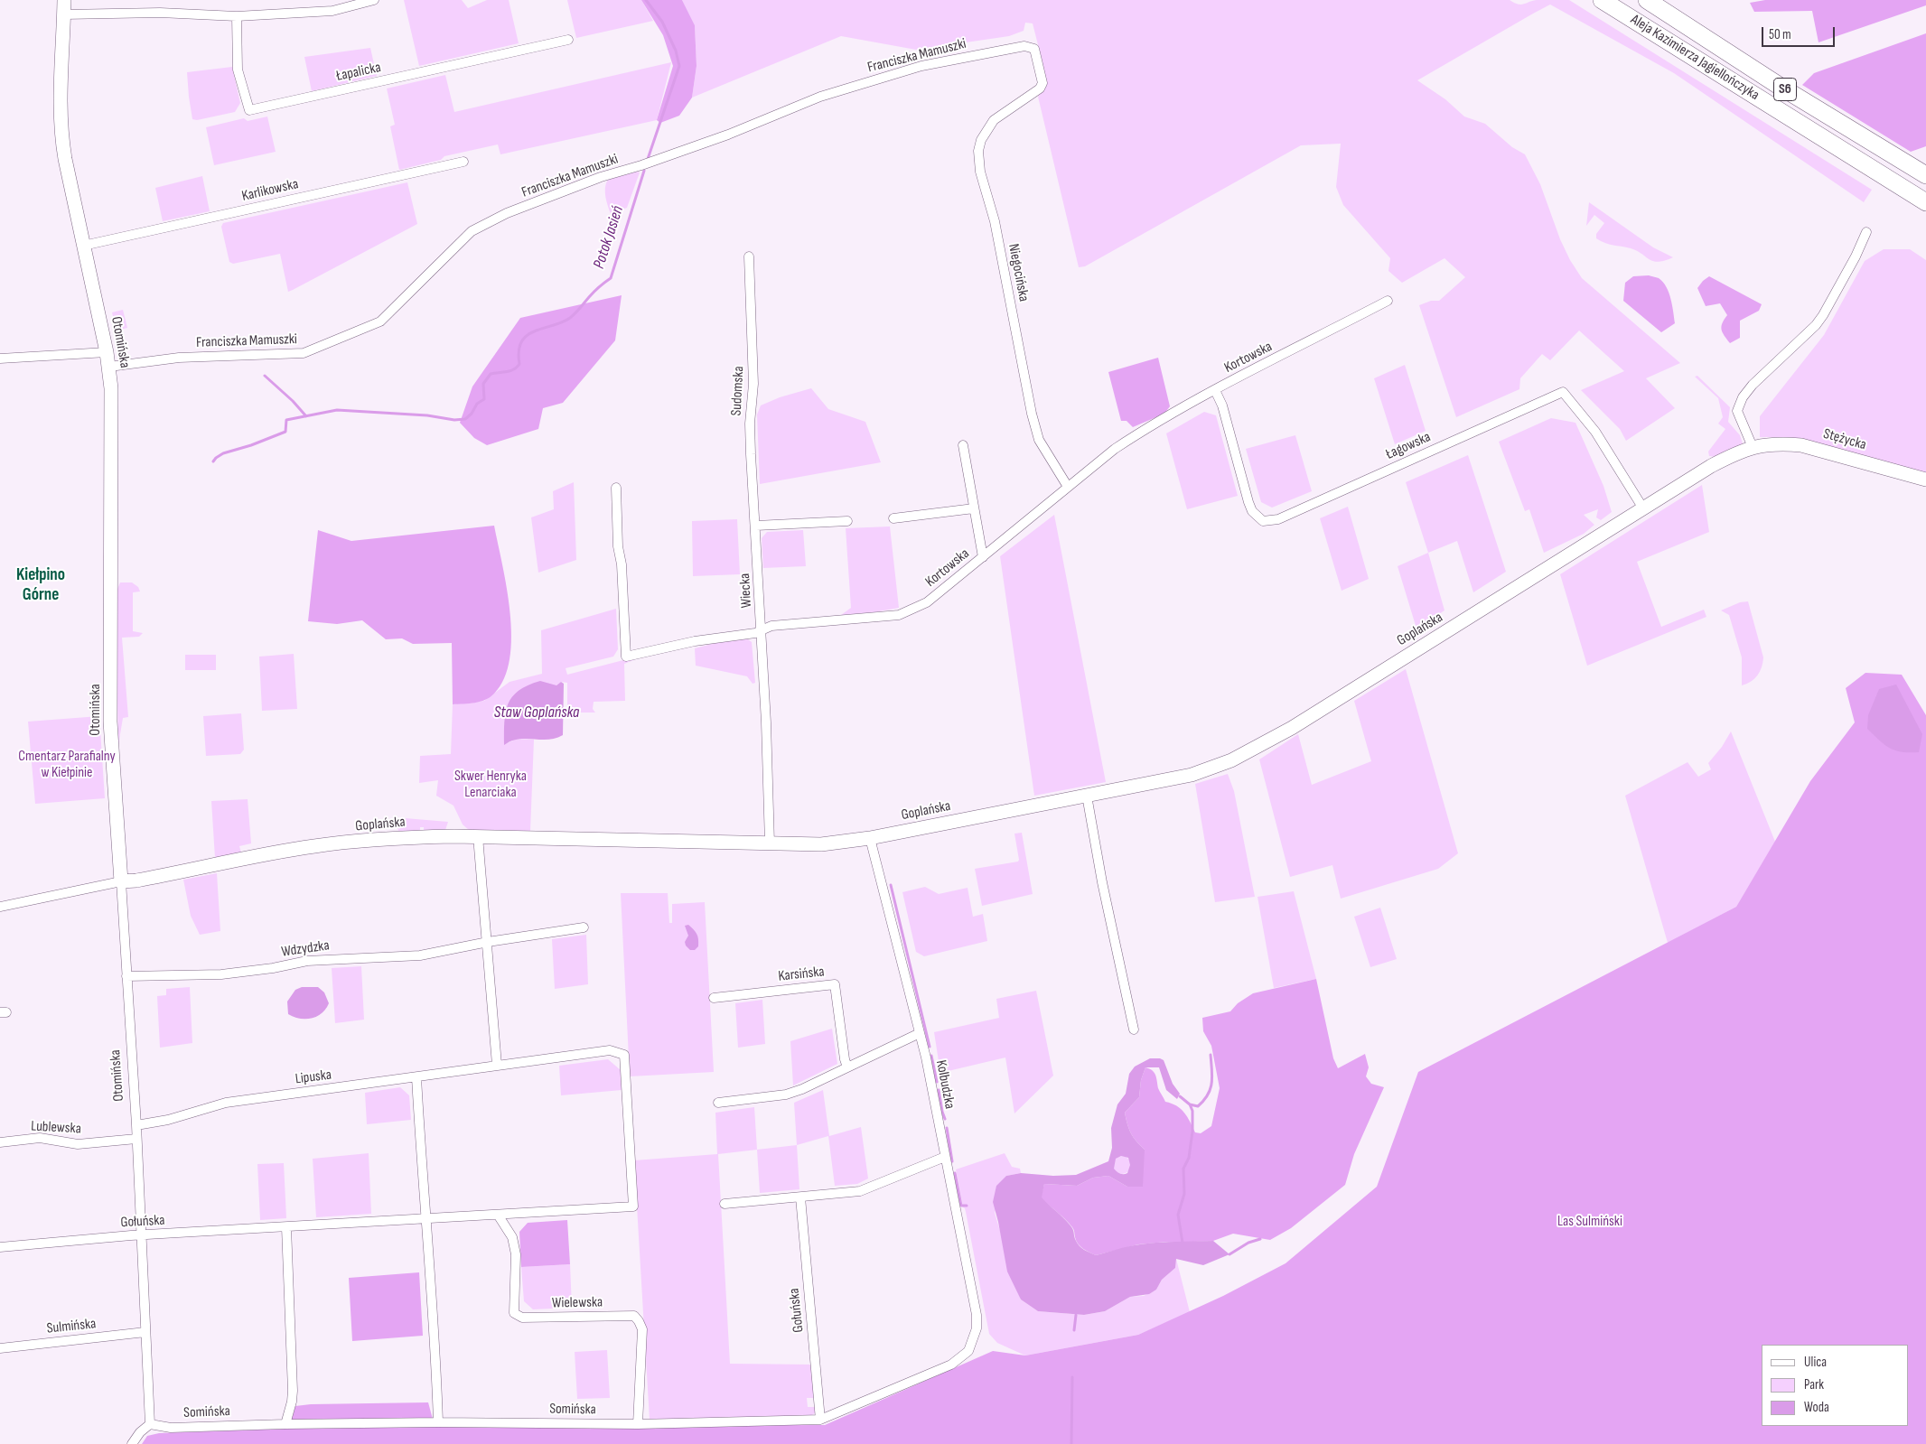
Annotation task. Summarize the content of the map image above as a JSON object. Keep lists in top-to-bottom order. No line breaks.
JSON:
{"streets":{"highway":["Aleja Kazimierza Jagiellończyka","S6"],"street":["Franciszka Mamuszki","Łapalicka","Karlikowska","Niegocińska","Otomińska","Kortowska","Sudomska","Stężycka","Łagowska","Wiecka","Goplańska","Wdzydzka","Karsińska","Lipuska","Kolbudzka","Lublewska","Gołuńska","Wielewska","Sulmińska","Somińska"]},"crossings":[["Franciszka Mamuszki","Niegocińska"],["Franciszka Mamuszki","Otomińska"],["Karlikowska","Otomińska"],["Niegocińska","Kortowska"],["Otomińska","Goplańska"],["Otomińska","Wdzydzka"],["Otomińska","Lipuska"],["Otomińska","Lublewska"],["Otomińska","Gołuńska"],["Otomińska","Sulmińska"],["Otomińska","Somińska"],["Kortowska","Łagowska"],["Kortowska","Wiecka"],["Sudomska","Wiecka"],["Stężycka","Goplańska"],["Łagowska","Goplańska"],["Wiecka","Goplańska"],["Goplańska","Kolbudzka"],["Lipuska","Gołuńska"],["Kolbudzka","Somińska"],["Gołuńska","Wielewska"],["Gołuńska","Somińska"],["Wielewska","Somińska"]],"districts":["Kiełpino Górne"],"water":["Potok Jasień","Staw Goplańska"],"parks":["Cmentarz Parafialny w Kiełpinie","Skwer Henryka Lenarciaka","Las Sulmiński"],"legend":["Ulica","Park","Woda"],"scale_bar":"50 m"}
